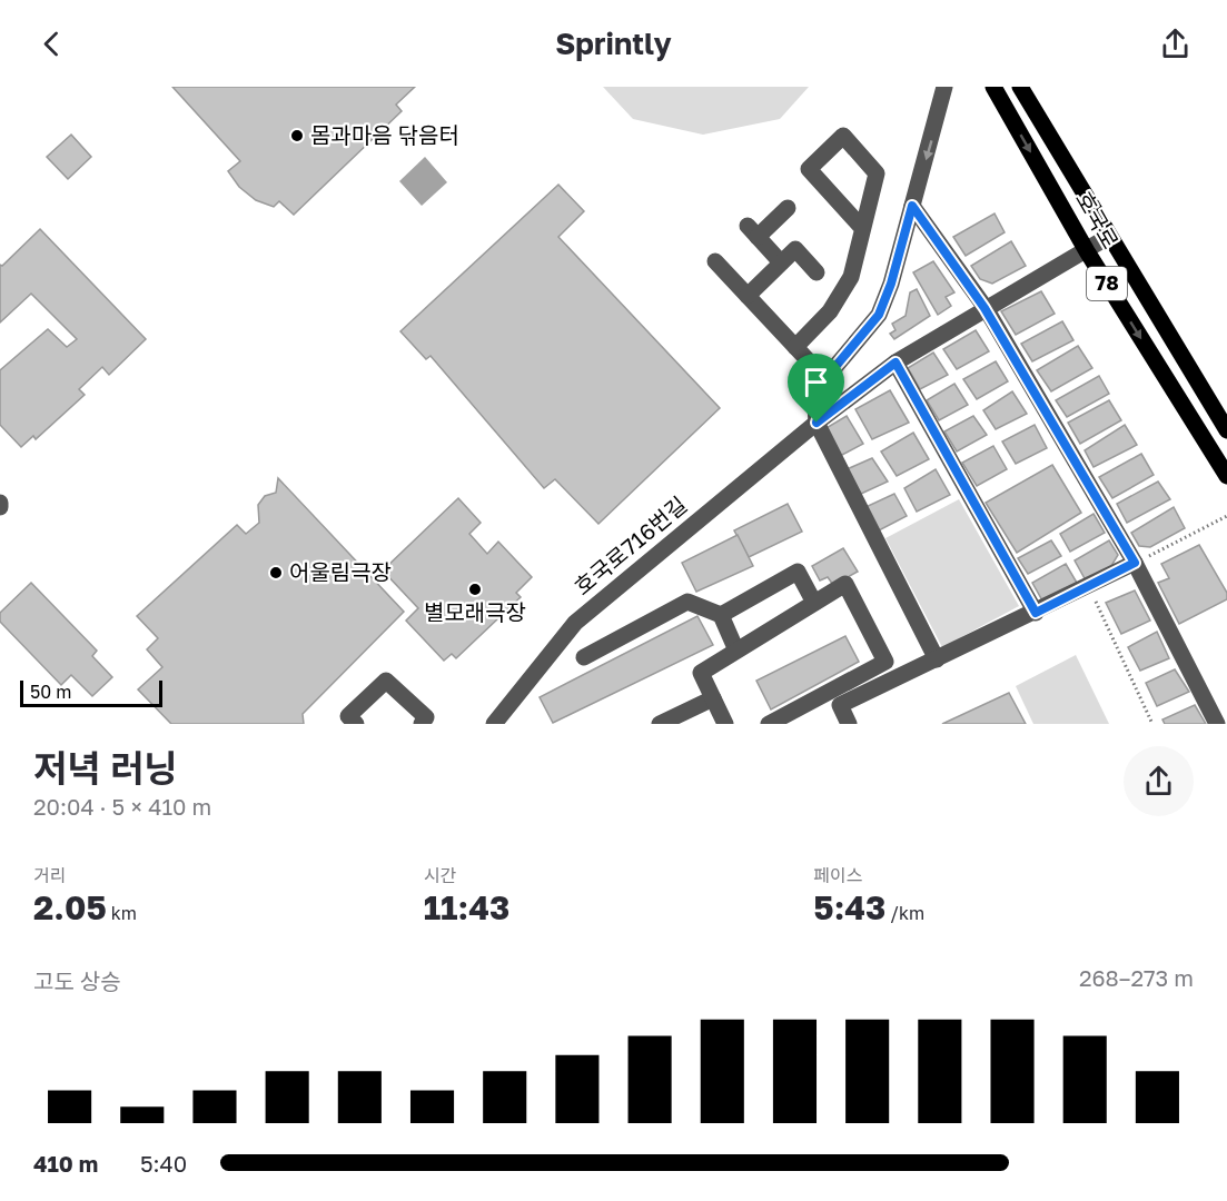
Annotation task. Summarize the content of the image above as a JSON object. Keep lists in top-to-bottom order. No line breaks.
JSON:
{"streets":{"main road":["호국로","78"],"street":["호국로716번길"]},"crossings":[["호국로","호국로716번길"]],"places":["몸과마음 닦음터","어울림극장","별모래극장"],"scale_bar":"50 m","page":{"header":"Sprintly","scale":"50 m","heading":["저녁 러닝","20:04 · 5 × 410 m"],"stats":[["거리","2.05 km"],["시간","11:43"],["페이스","5:43 /km"]],"chart":["고도 상승","268–273 m"],"list":[{"name":"410 m","note":"5:40"}]}}
